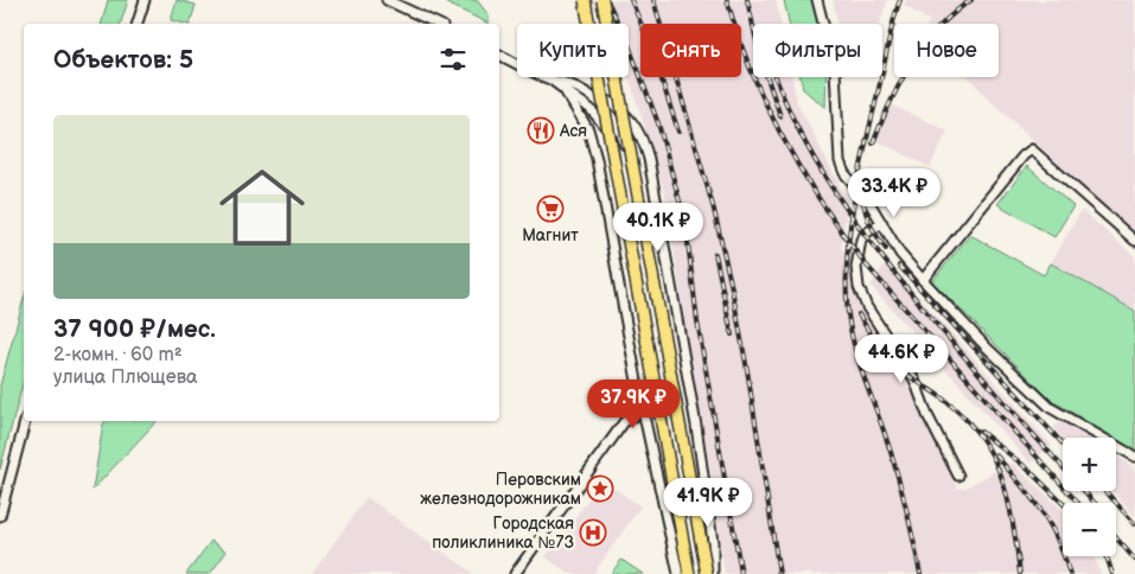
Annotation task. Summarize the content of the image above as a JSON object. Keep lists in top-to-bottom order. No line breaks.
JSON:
{"places":{"restaurant":["Ася"],"supermarket":["Магнит"],"place":["Перовским железнодорожникам"],"hospital":["Городская поликлиника №73"]},"page":{"chip":["Купить","Снять","Фильтры","Новое"],"heading":"Объектов: 5","list":[{"name":"37 900 ₽/мес.","note":"2-комн. · 60 m² · улица Плющева"}],"price":["33.4K ₽","40.1K ₽","44.6K ₽","37.9K ₽","41.9K ₽"],"map_buttons":["+","−"]}}
